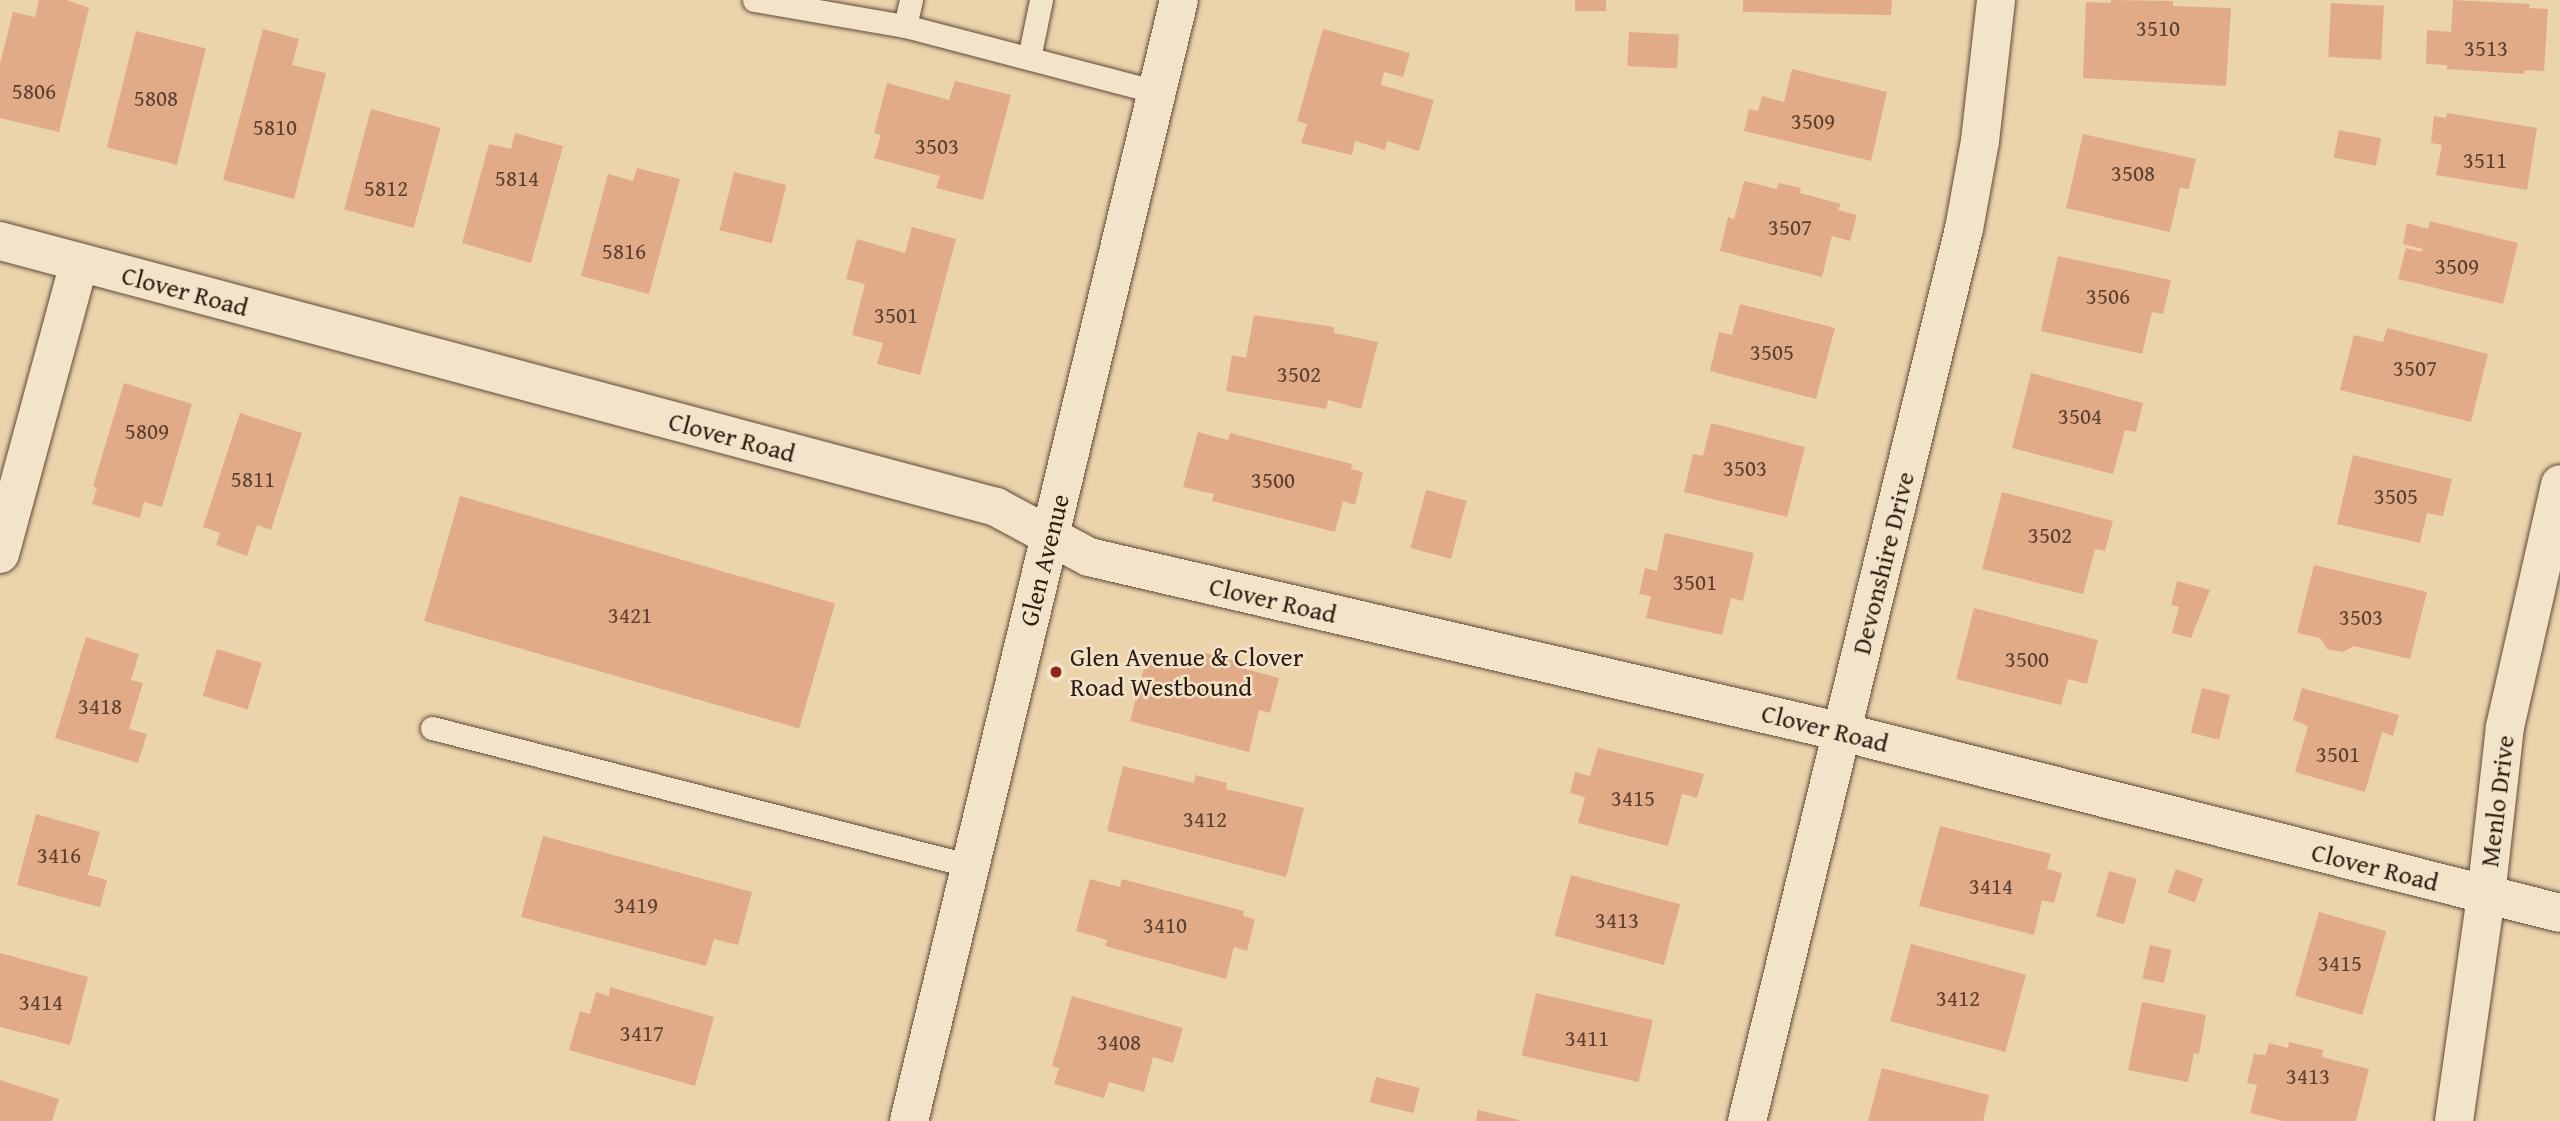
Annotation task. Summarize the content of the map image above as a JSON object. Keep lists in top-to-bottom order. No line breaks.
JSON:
{"streets":{"street":["Clover Road","Glen Avenue","Devonshire Drive","Menlo Drive"]},"crossings":[["Clover Road","Glen Avenue"],["Clover Road","Devonshire Drive"],["Clover Road","Menlo Drive"]],"places":["Glen Avenue & Clover Road Westbound"],"house_numbers":["3510","3513","5806","5808","3509","5810","3503","3511","3508","5814","5812","3507","5816","3509","3506","3501","3505","3507","3502","3504","5809","3503","5811","3500","3505","3502","3501","3421","3503","3500","3418","3501","3415","3412","3416","3414","3419","3413","3410","3415","3412","3414","3417","3411","3408","3413"]}
